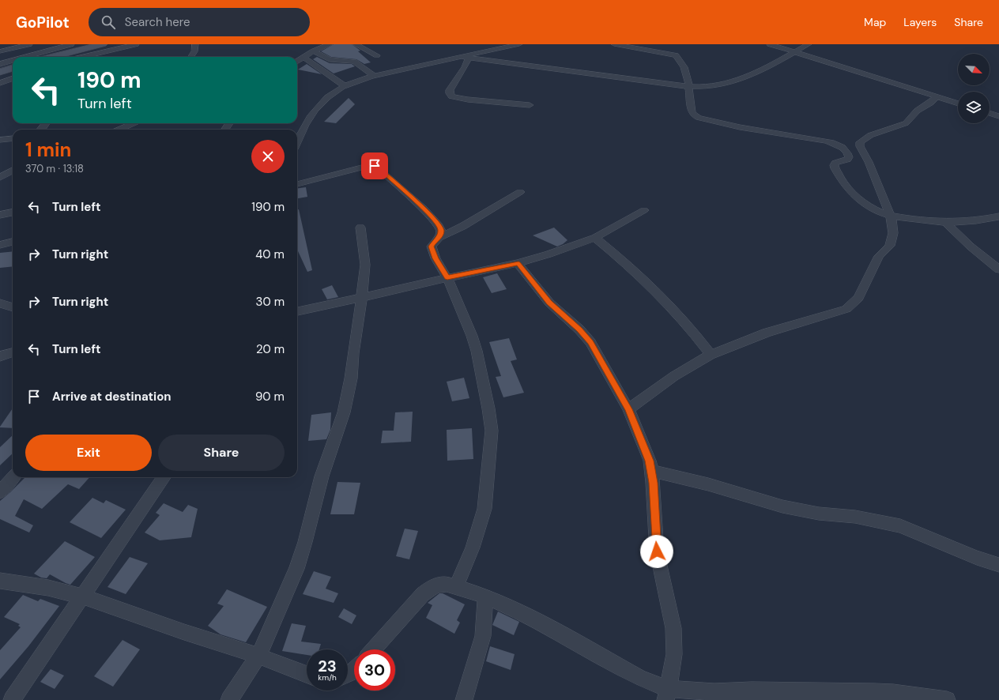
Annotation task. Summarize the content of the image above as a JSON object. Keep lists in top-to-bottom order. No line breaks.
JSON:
{"north":"bottom right","page":{"header":"GoPilot","search":"Search here","nav":["Map","Layers","Share"],"turn":["190 m","Turn left"],"heading":["1 min","370 m · 13:18"],"list":[{"name":"Turn left","value":"190 m"},{"name":"Turn right","value":"40 m"},{"name":"Turn right","value":"30 m"},{"name":"Turn left","value":"20 m"},{"name":"Arrive at destination","value":"90 m"}],"buttons":["Exit","Share"],"speed":"23 km/h","limit":"30"}}
